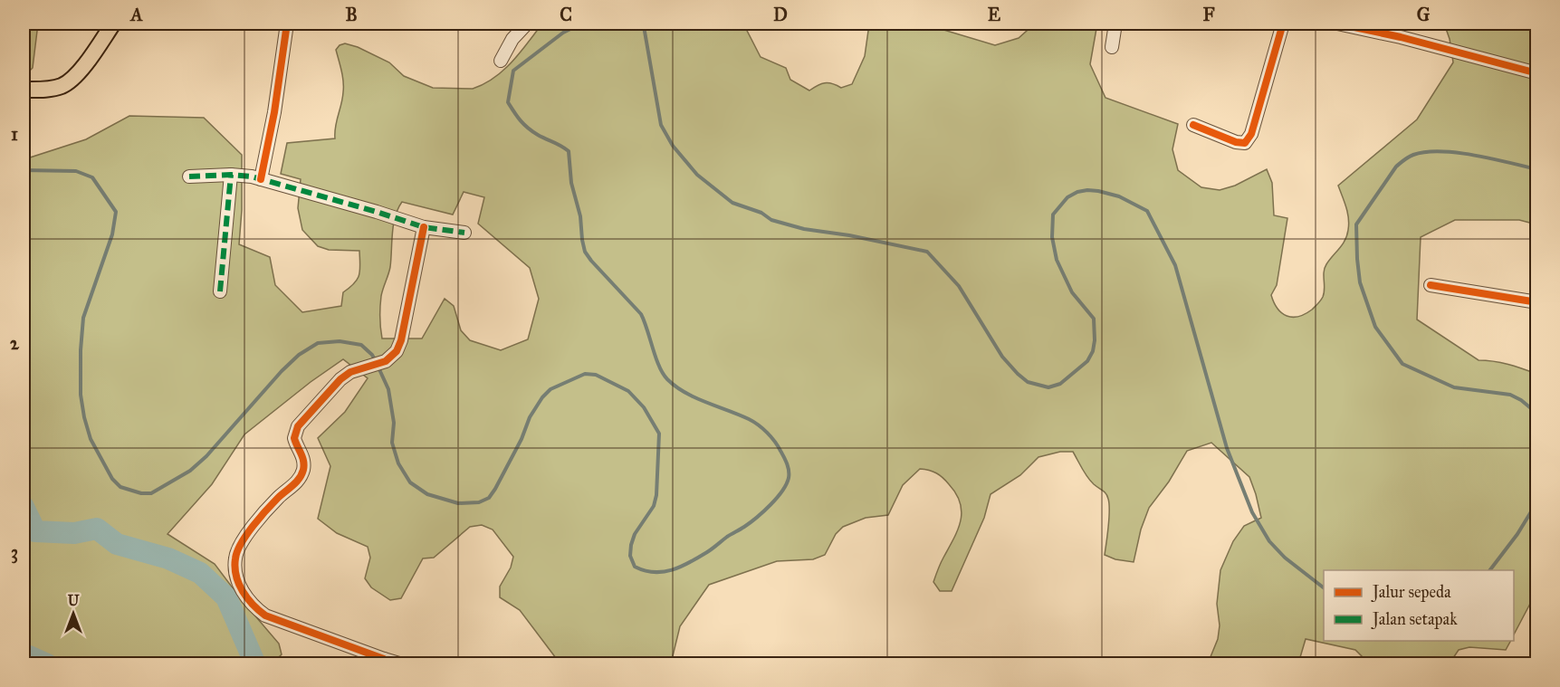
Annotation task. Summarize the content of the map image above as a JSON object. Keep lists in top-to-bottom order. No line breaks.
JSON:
{"legend":["Jalur sepeda","Jalan setapak"],"north":"top","grid":{"columns":["A","B","C","D","E","F","G"],"rows":["1","2","3"]}}
